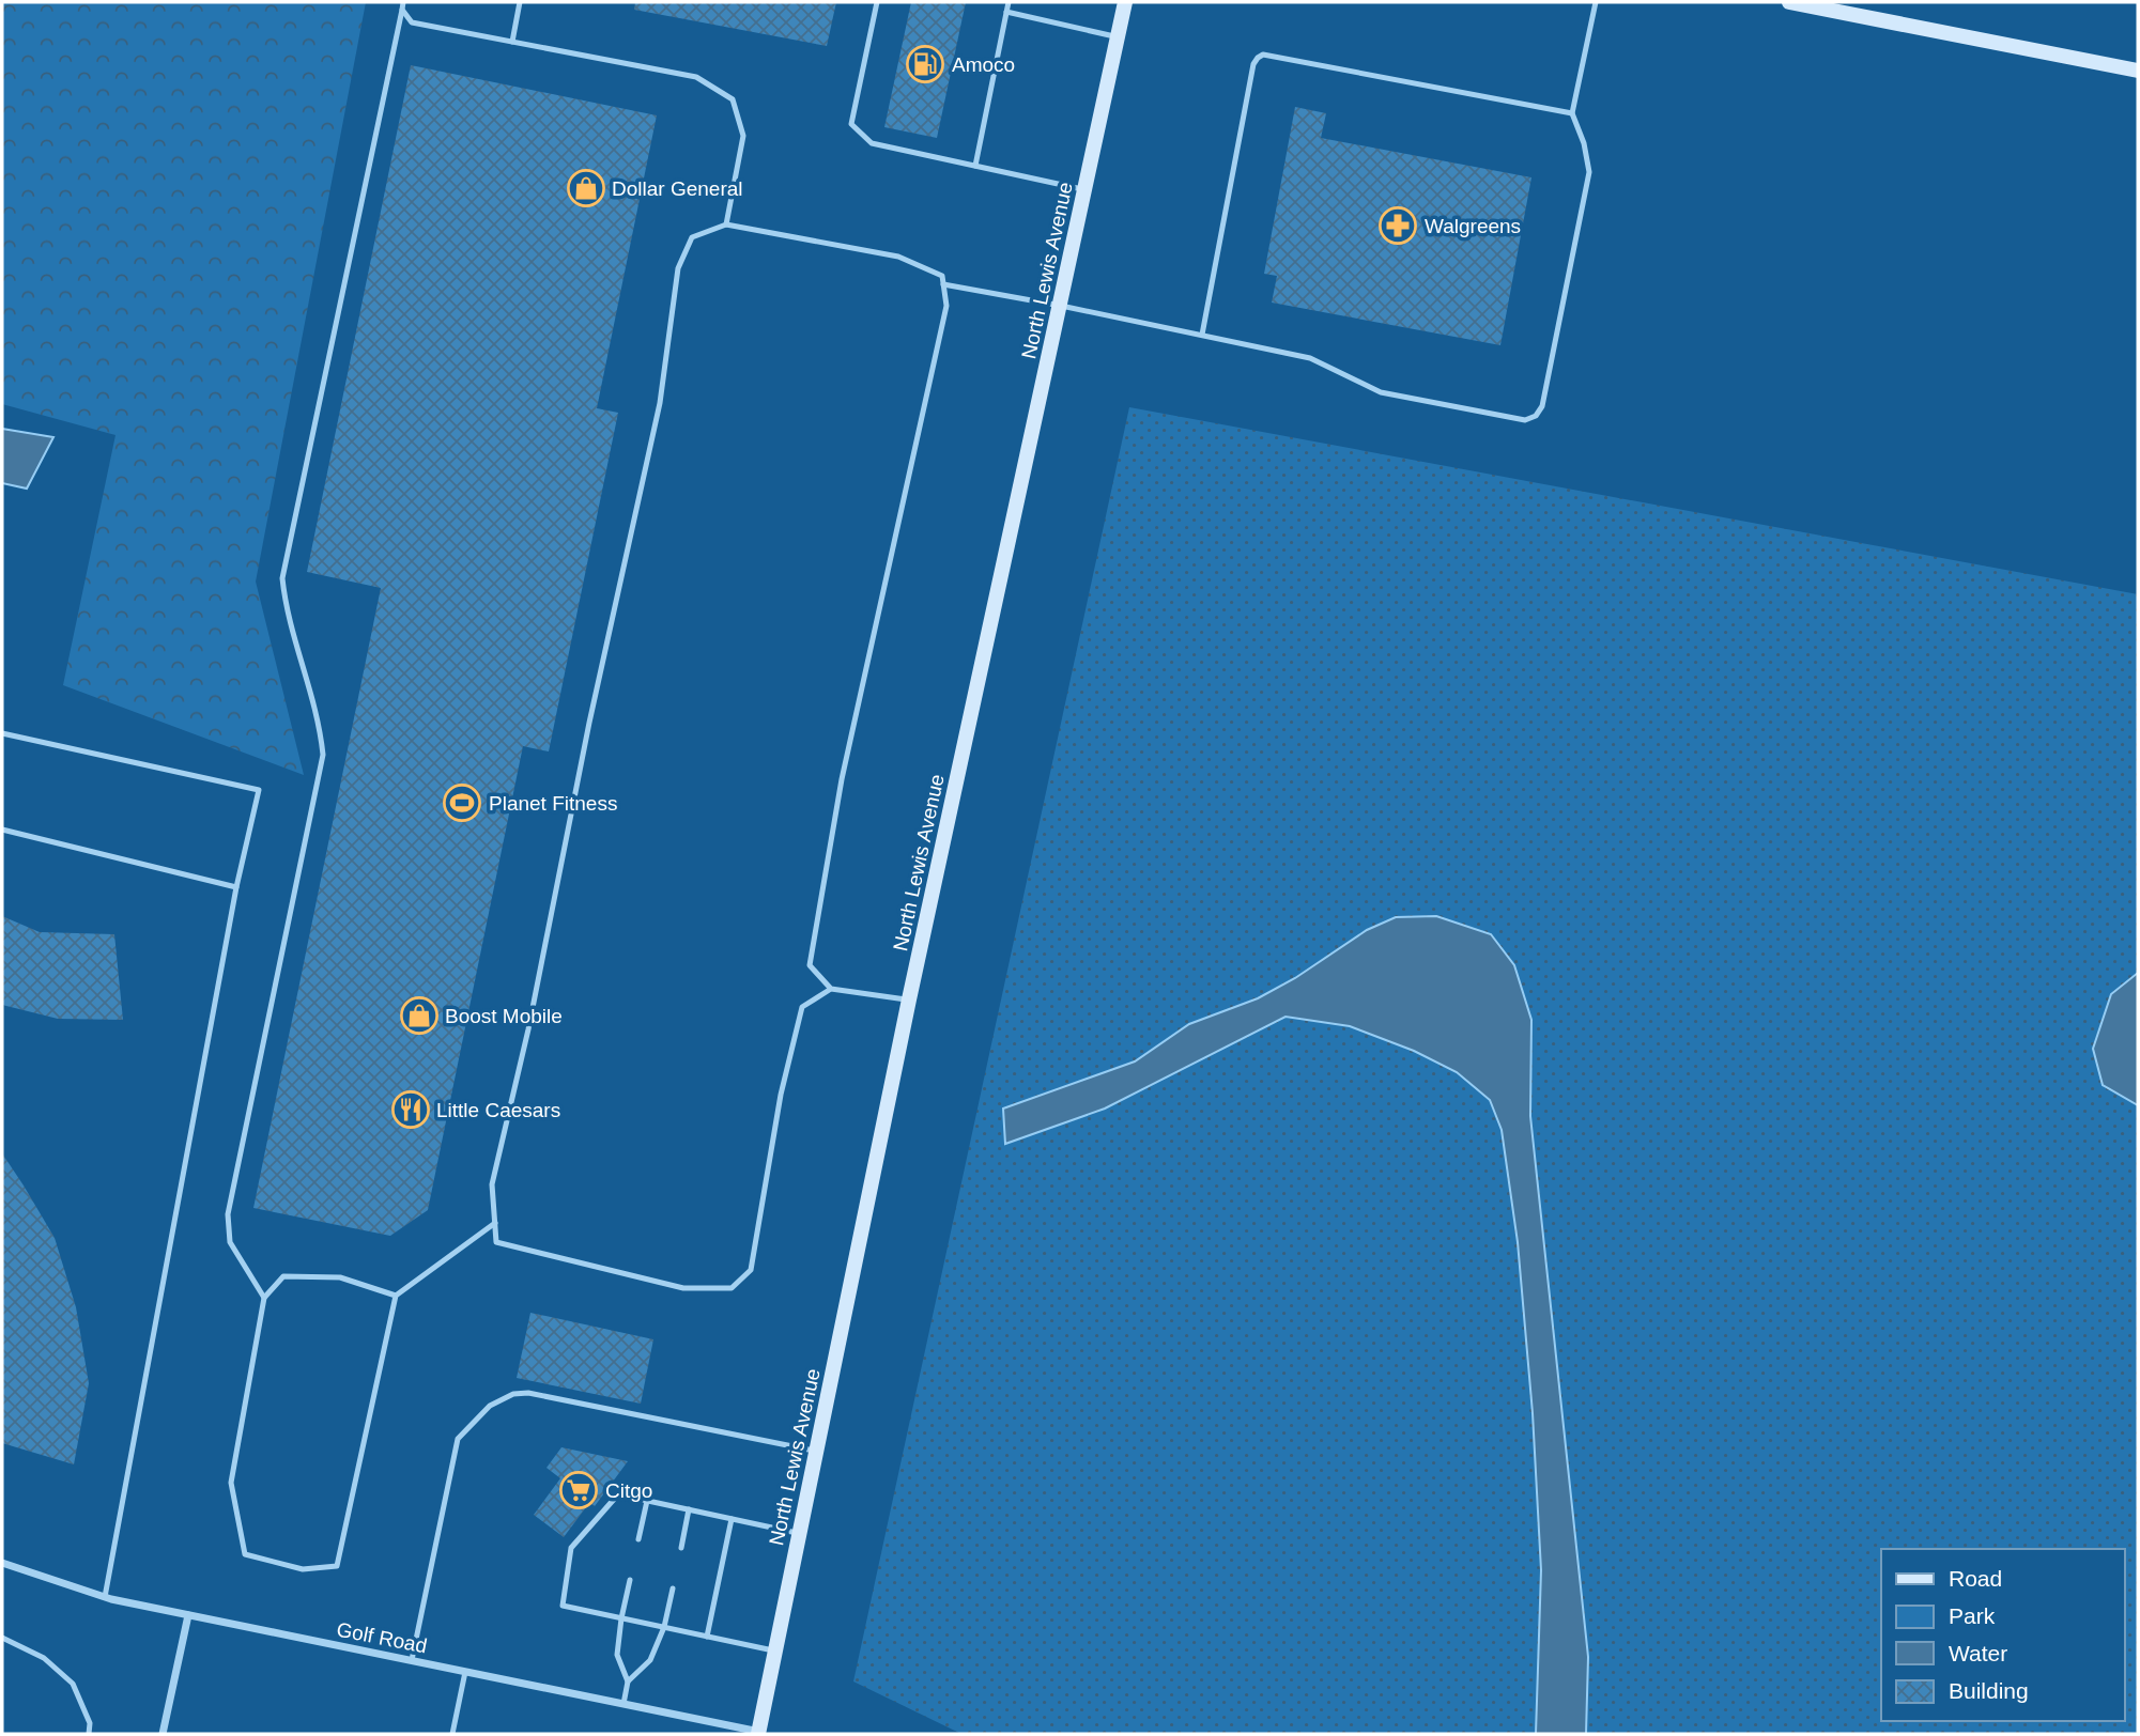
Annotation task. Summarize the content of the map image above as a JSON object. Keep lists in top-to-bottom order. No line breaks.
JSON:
{"streets":{"main road":["North Lewis Avenue"],"street":["Golf Road"]},"crossings":[["North Lewis Avenue","Golf Road"]],"places":{"fuel station":["Amoco"],"shop":["Dollar General","Boost Mobile"],"pharmacy":["Walgreens"],"sports":["Planet Fitness"],"restaurant":["Little Caesars"],"supermarket":["Citgo"]},"legend":["Road","Park","Water","Building"]}
